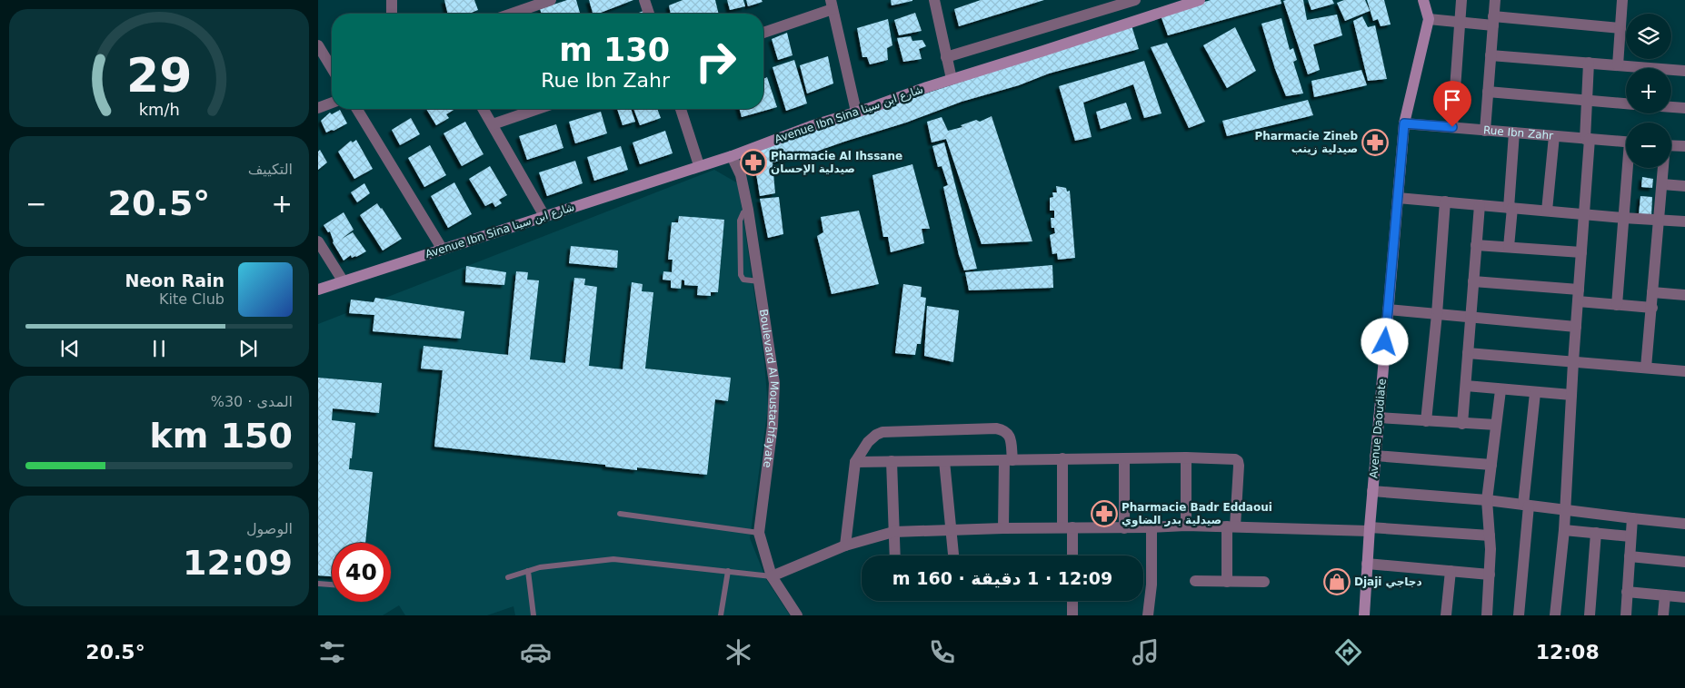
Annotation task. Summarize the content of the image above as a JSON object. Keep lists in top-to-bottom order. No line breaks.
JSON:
{"streets":{"street":["Avenue Ibn Sina شارع ابن سينا","Rue Ibn Zahr","Boulevard Al Moustachfayate","Avenue Daoudiate"]},"crossings":[["Avenue Ibn Sina شارع ابن سينا","Boulevard Al Moustachfayate"],["Rue Ibn Zahr","Avenue Daoudiate"]],"places":{"pharmacy":["Pharmacie Zineb صيدلية زينب","Pharmacie Al Ihssane صيدلية الإحسان","Pharmacie Badr Eddaoui صيدلية بدر الضاوي"],"shop":["Djaji دجاجي"]},"page":{"map_buttons":["+","−"],"turn":["130 m","Rue Ibn Zahr"],"tile":["التكييف",["المدى · 30%","150 km"],["الوصول","12:09"]],"heat":["−","20.5°","+"],"song":["Neon Rain","Kite Club"],"limit":"40","trip":"12:09 · 1 دقيقة · 160 m","tabs":["12:08","20.5°"],"gauge":["29","km/h"]}}
